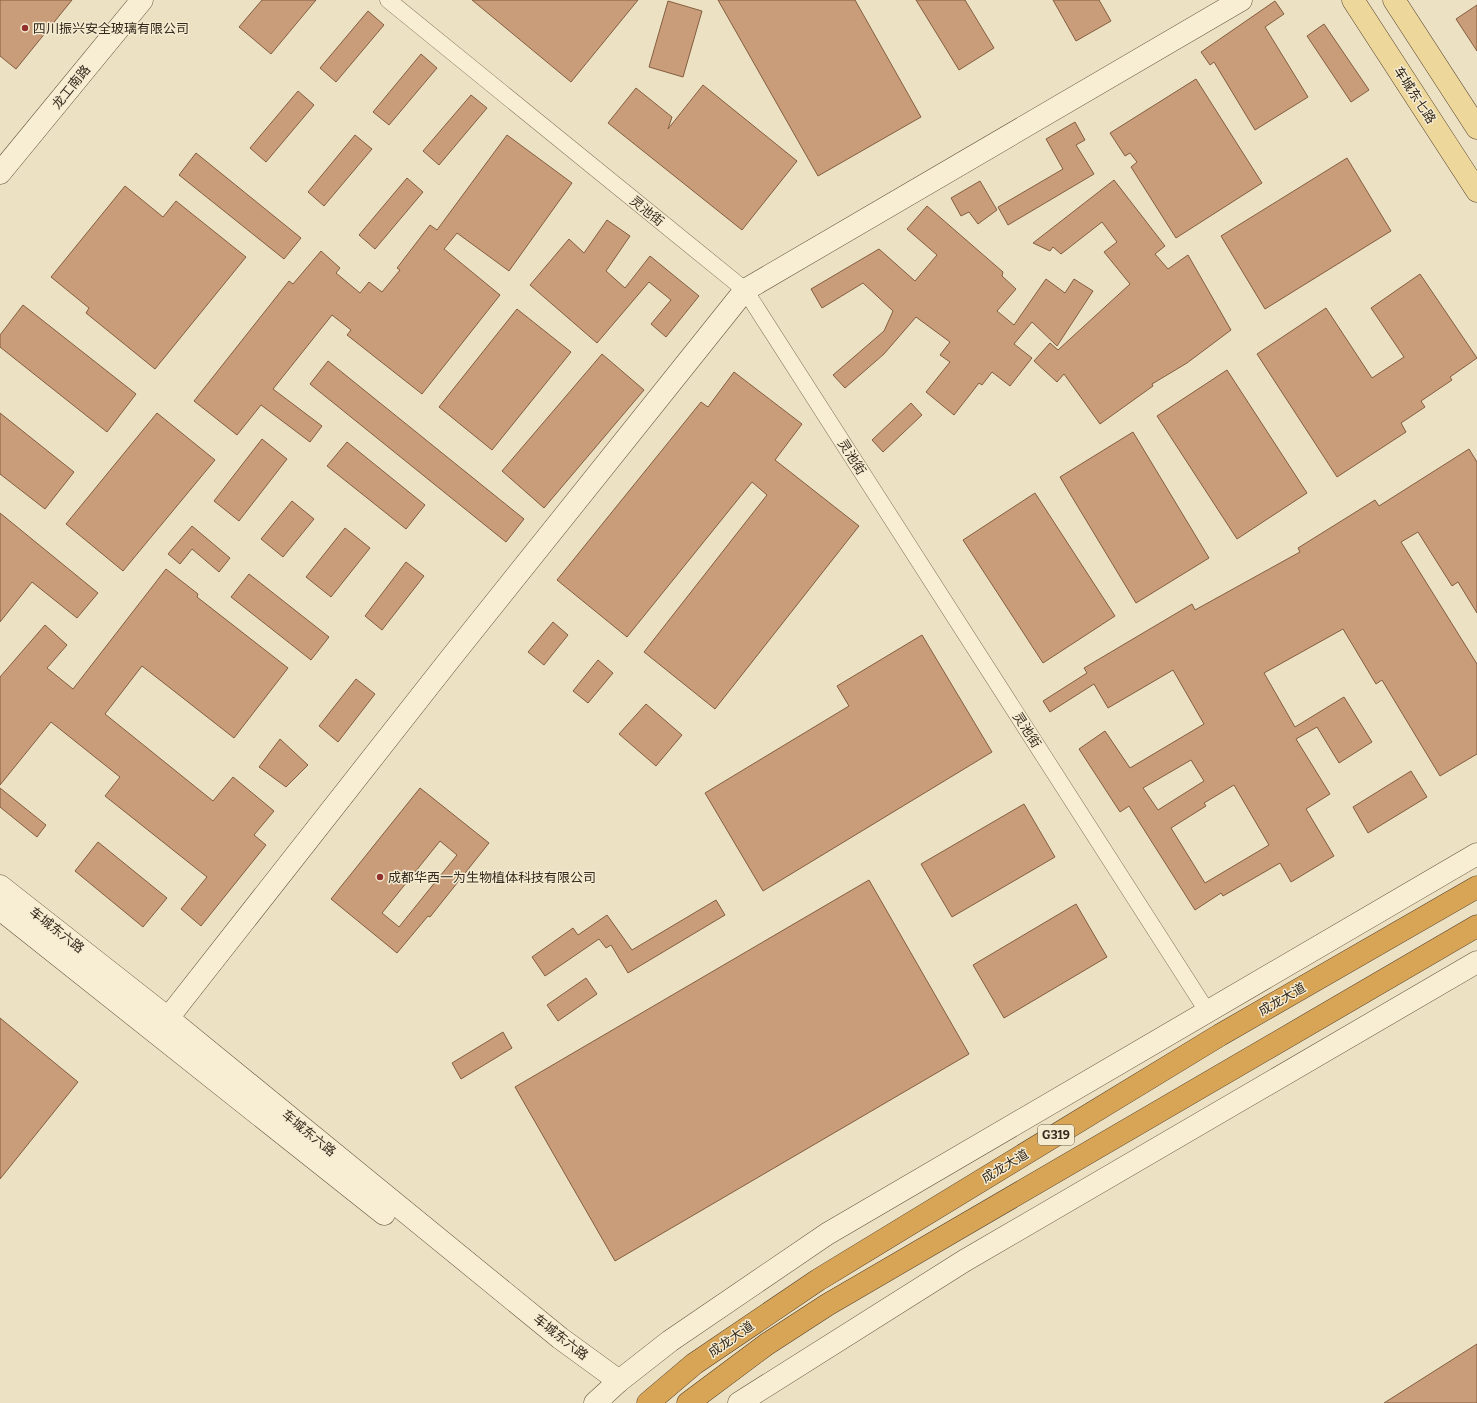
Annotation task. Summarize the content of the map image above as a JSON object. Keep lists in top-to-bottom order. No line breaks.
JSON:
{"streets":{"highway":["成龙大道","G319"],"main road":["车城东七路"],"street":["龙工南路","灵池街","车城东六路"]},"places":["四川振兴安全玻璃有限公司","成都华西一为生物植体科技有限公司"]}
